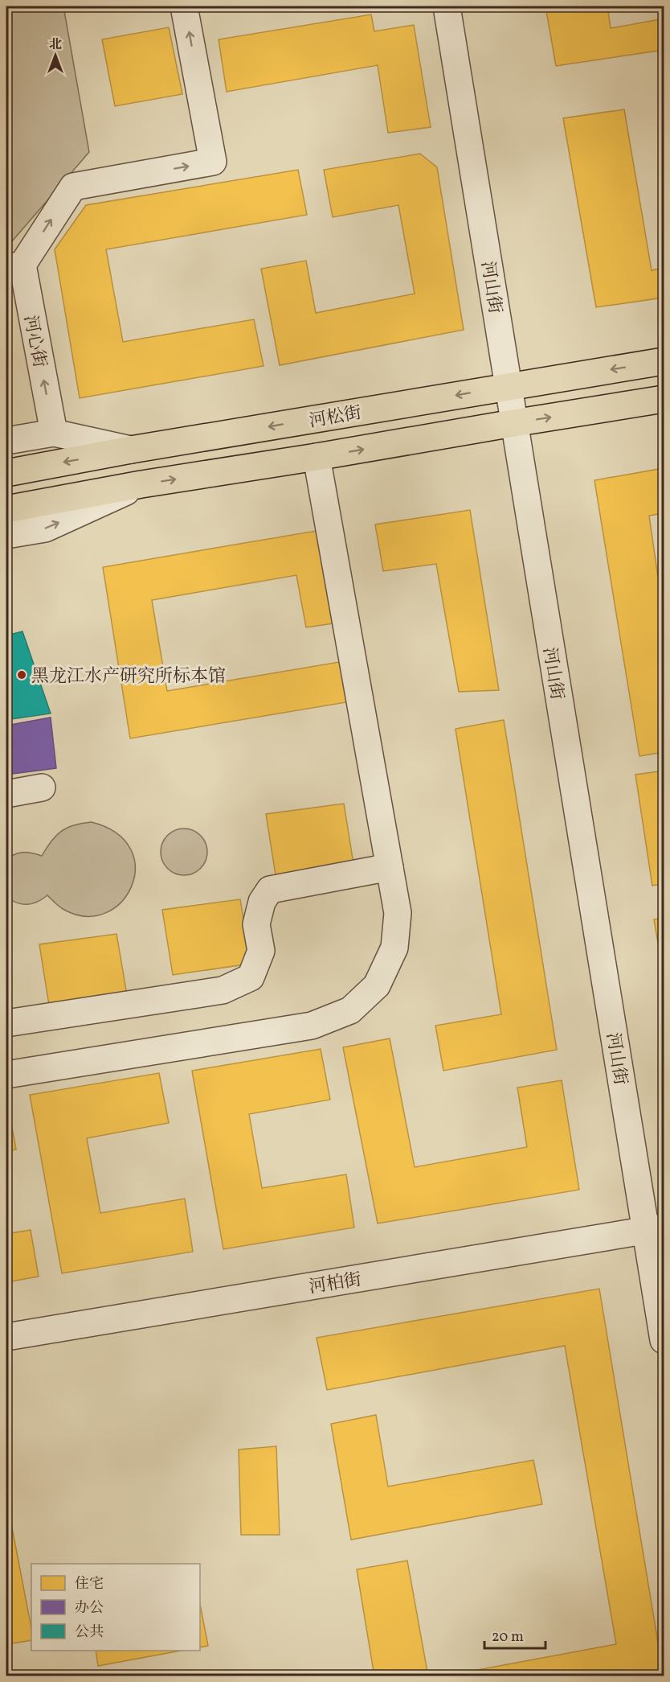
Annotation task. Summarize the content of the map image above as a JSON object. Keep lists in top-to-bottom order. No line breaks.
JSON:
{"streets":{"main road":["河松街"],"street":["河山街","河心街","河柏街"]},"crossings":[["河山街","河松街"],["河山街","河柏街"]],"one_way":["河心街"],"places":["黑龙江水产研究所标本馆"],"legend":["住宅","办公","公共"],"scale_bar":"20 m","north":"top"}
